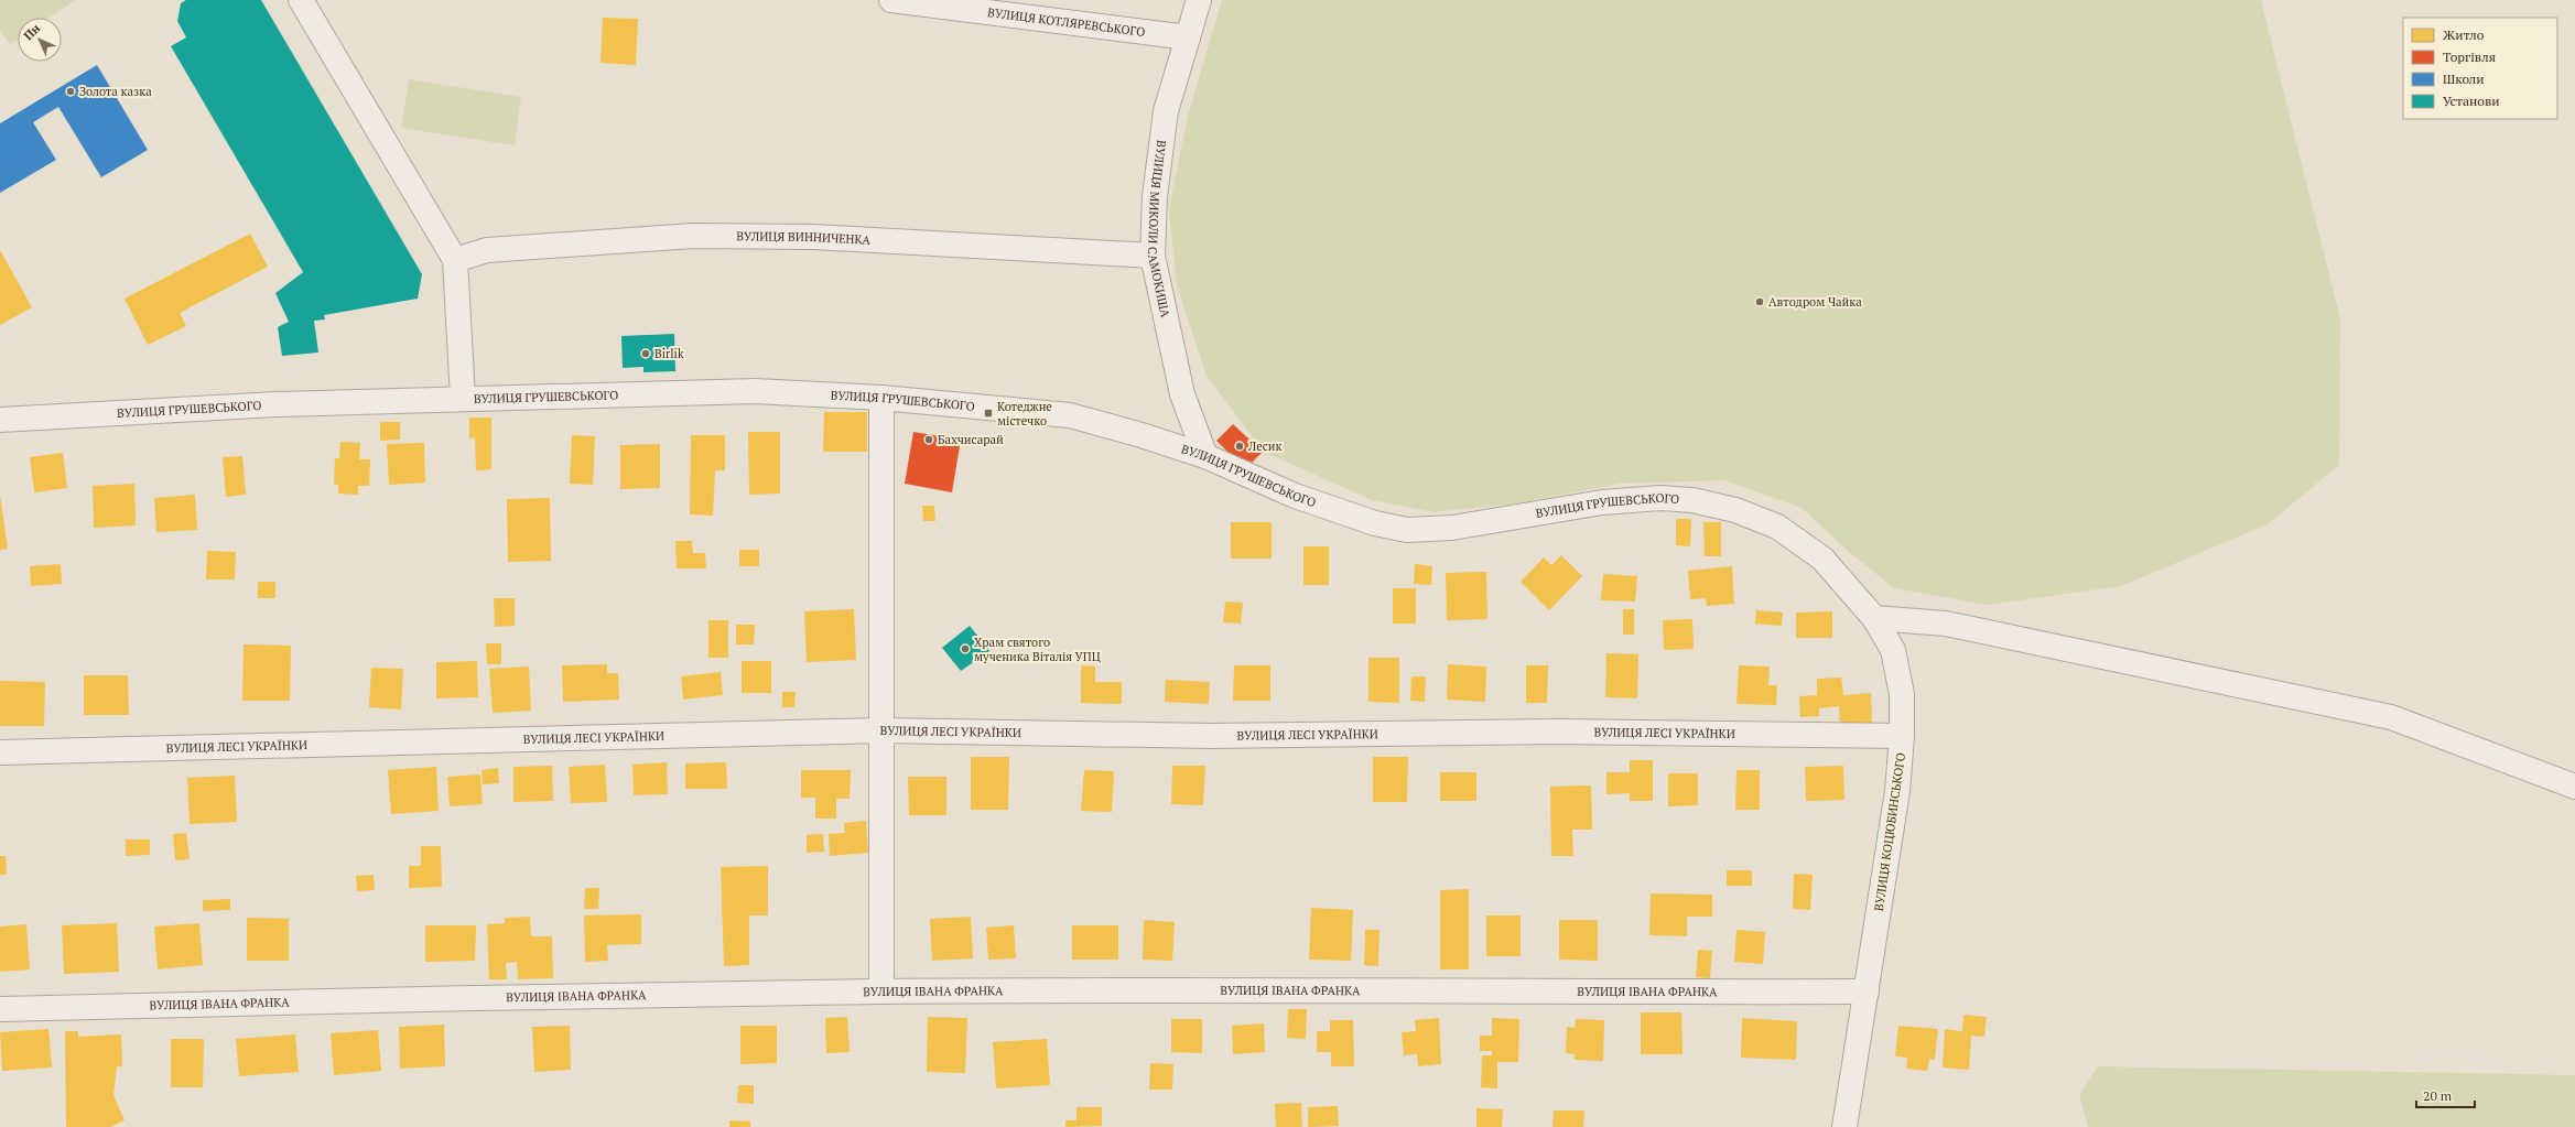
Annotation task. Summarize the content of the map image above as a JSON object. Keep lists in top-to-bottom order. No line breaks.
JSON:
{"streets":{"street":["ВУЛИЦЯ КОТЛЯРЕВСЬКОГО","ВУЛИЦЯ МИКОЛИ САМОКИША","ВУЛИЦЯ ВИННИЧЕНКА","ВУЛИЦЯ ГРУШЕВСЬКОГО","ВУЛИЦЯ ЛЕСІ УКРАЇНКИ","ВУЛИЦЯ КОЦЮБИНСЬКОГО","ВУЛИЦЯ ІВАНА ФРАНКА"]},"crossings":[["ВУЛИЦЯ КОТЛЯРЕВСЬКОГО","ВУЛИЦЯ МИКОЛИ САМОКИША"],["ВУЛИЦЯ МИКОЛИ САМОКИША","ВУЛИЦЯ ВИННИЧЕНКА"],["ВУЛИЦЯ МИКОЛИ САМОКИША","ВУЛИЦЯ ГРУШЕВСЬКОГО"],["ВУЛИЦЯ ГРУШЕВСЬКОГО","ВУЛИЦЯ КОЦЮБИНСЬКОГО"],["ВУЛИЦЯ ЛЕСІ УКРАЇНКИ","ВУЛИЦЯ КОЦЮБИНСЬКОГО"],["ВУЛИЦЯ КОЦЮБИНСЬКОГО","ВУЛИЦЯ ІВАНА ФРАНКА"]],"places":{"other":["Золота казка","Автодром Чайка","Birlik","Бахчисарай","Лесик","Храм святого мученика Віталія УПЦ"],"transit":["Котеджне містечко"]},"legend":["Житло","Торгівля","Школи","Установи"],"scale_bar":"20 m","north":"top left"}
